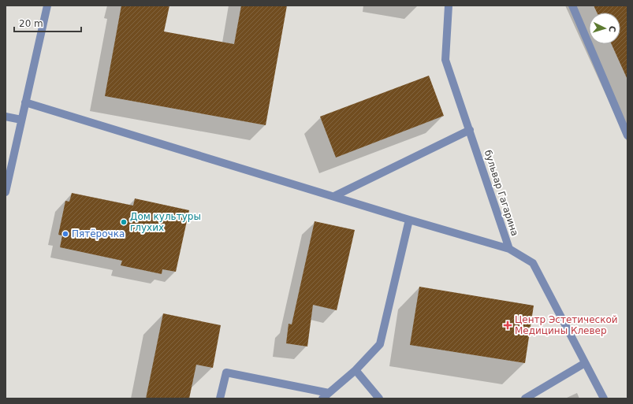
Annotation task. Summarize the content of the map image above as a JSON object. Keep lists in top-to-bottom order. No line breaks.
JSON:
{"streets":{"street":["бульвар Гагарина"]},"places":{"other":["Дом культуры глухих","Пятёрочка"],"health":["Центр Эстетической Медицины Клевер"]},"scale_bar":"20 m","north":"right"}
